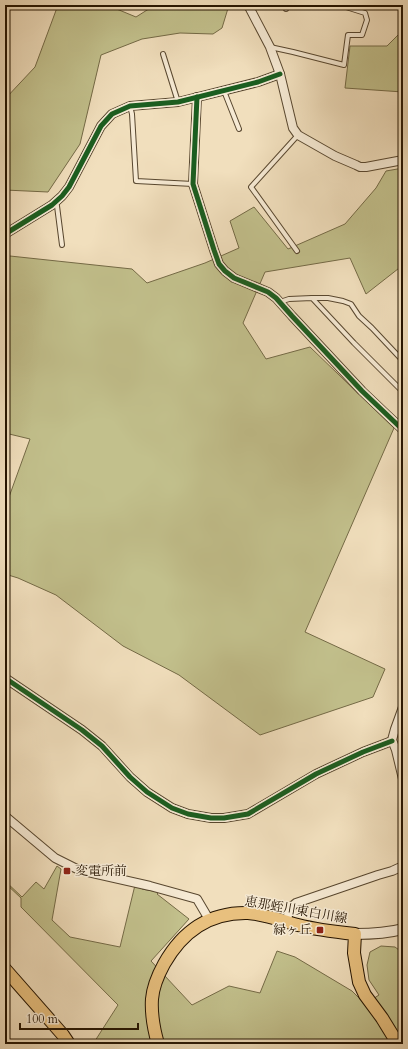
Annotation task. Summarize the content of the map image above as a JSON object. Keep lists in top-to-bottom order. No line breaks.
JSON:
{"streets":{"main road":["恵那蛭川東白川線"]},"places":{"transit":["変電所前","緑ヶ丘"]},"scale_bar":"100 m"}
